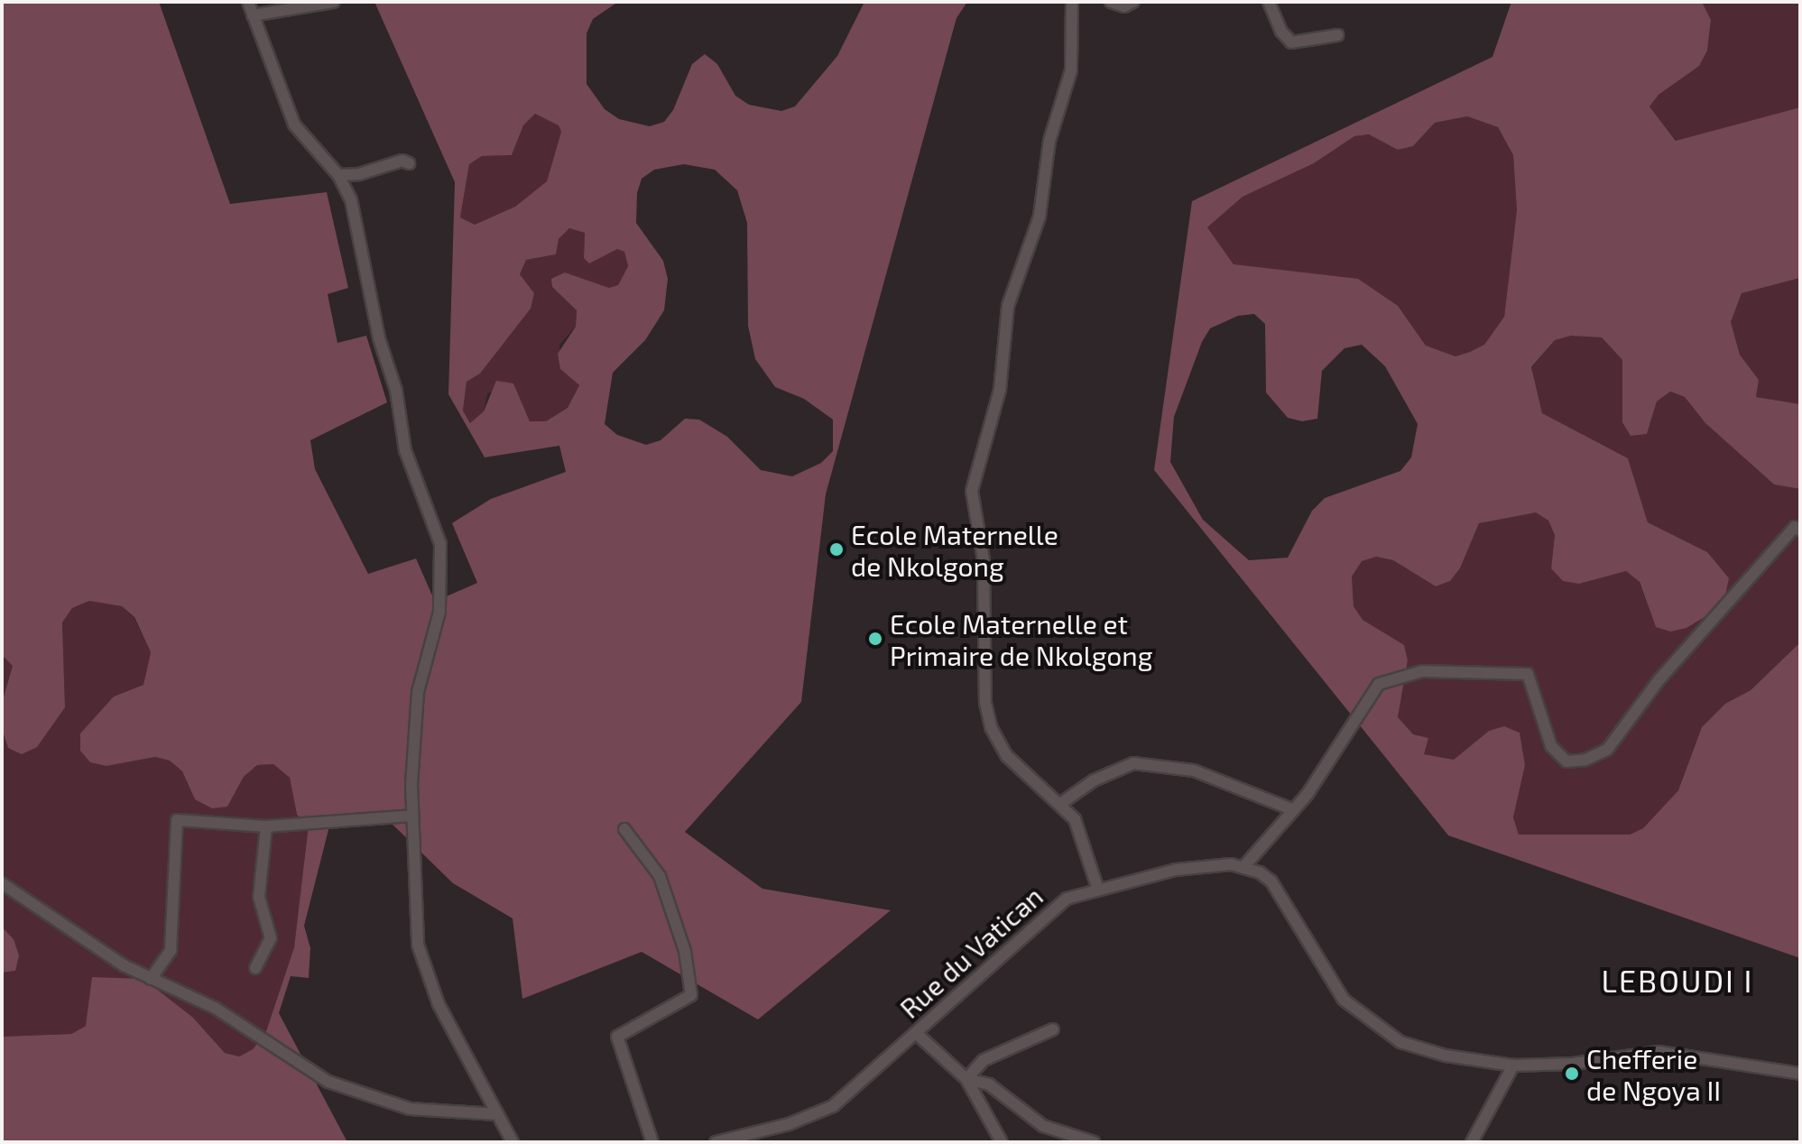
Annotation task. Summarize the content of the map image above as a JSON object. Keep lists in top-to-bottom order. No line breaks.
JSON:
{"streets":{"street":["Rue du Vatican"]},"districts":["LEBOUDI I"],"places":["Ecole Maternelle de Nkolgong","Ecole Maternelle et Primaire de Nkolgong","Chefferie de Ngoya II"]}
